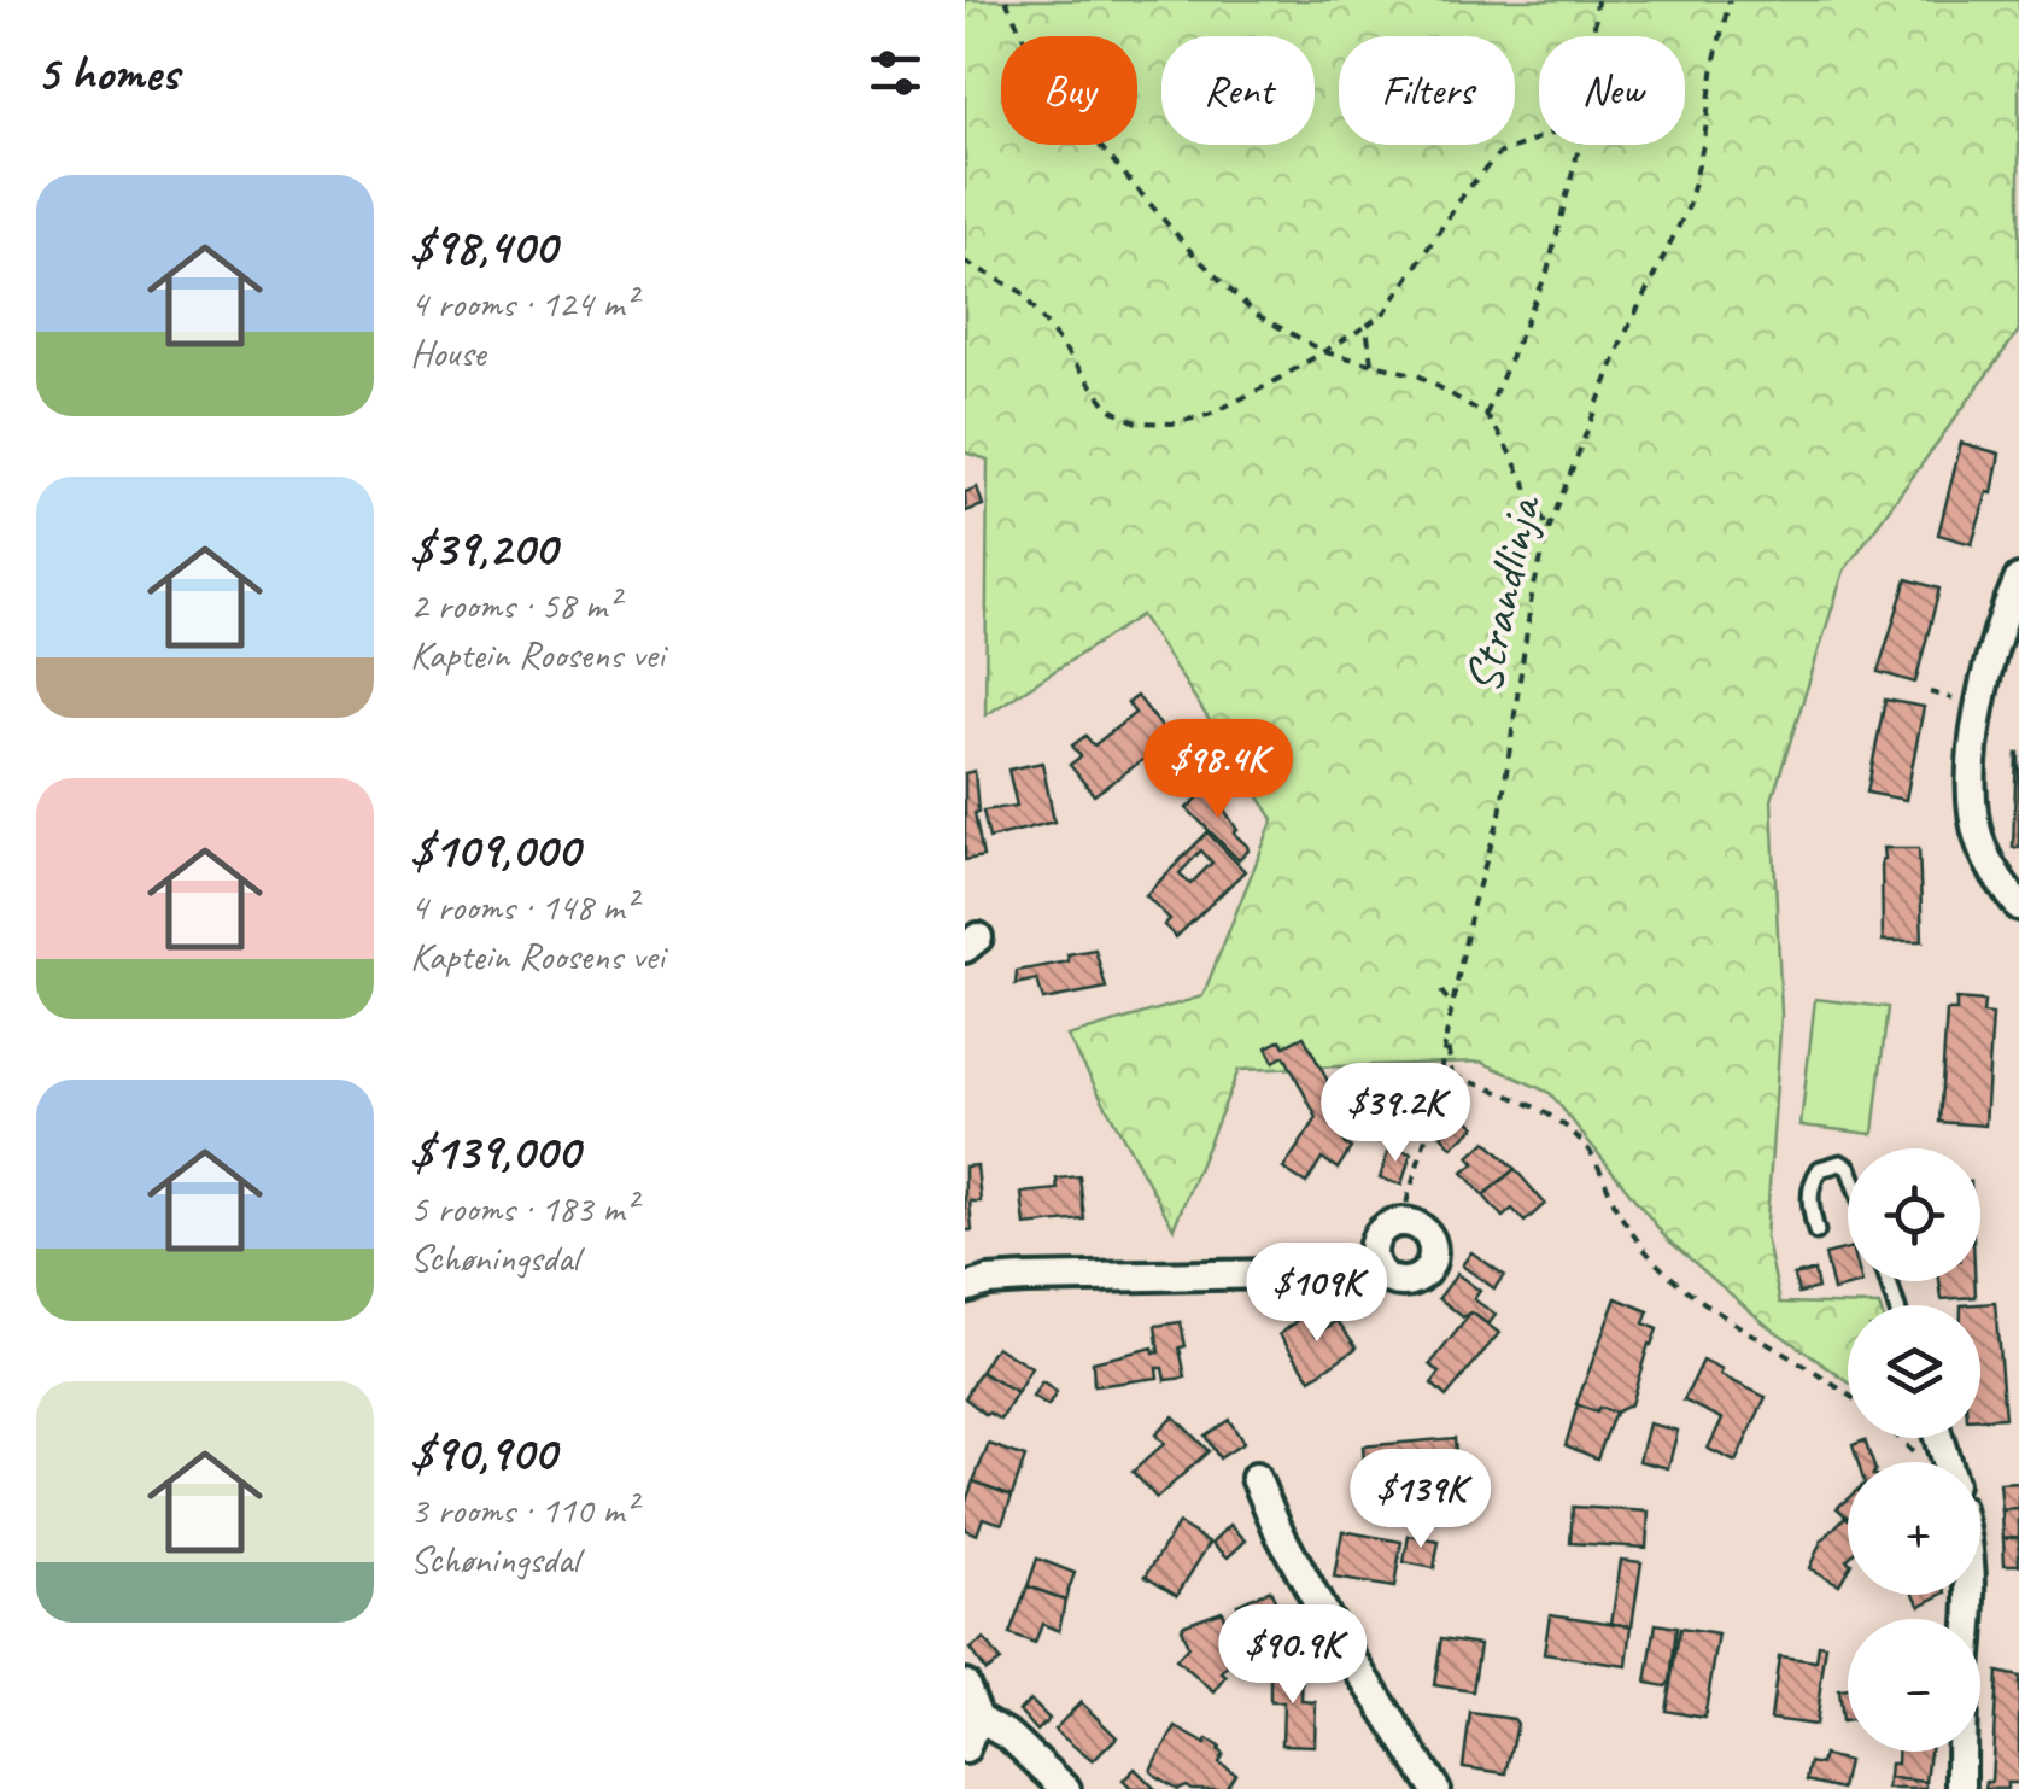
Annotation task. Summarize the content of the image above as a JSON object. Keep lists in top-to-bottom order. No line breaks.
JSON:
{"streets":{"path":["Strandlinja"]},"page":{"heading":"5 homes","chip":["Buy","Rent","Filters","New"],"list":[{"name":"$98,400","note":"4 rooms · 124 m² · House"},{"name":"$39,200","note":"2 rooms · 58 m² · Kaptein Roosens vei"},{"name":"$109,000","note":"4 rooms · 148 m² · Kaptein Roosens vei"},{"name":"$139,000","note":"5 rooms · 183 m² · Schøningsdal"},{"name":"$90,900","note":"3 rooms · 110 m² · Schøningsdal"}],"price":["$98.4K","$39.2K","$109K","$139K","$90.9K"],"map_buttons":["+","−"]}}
